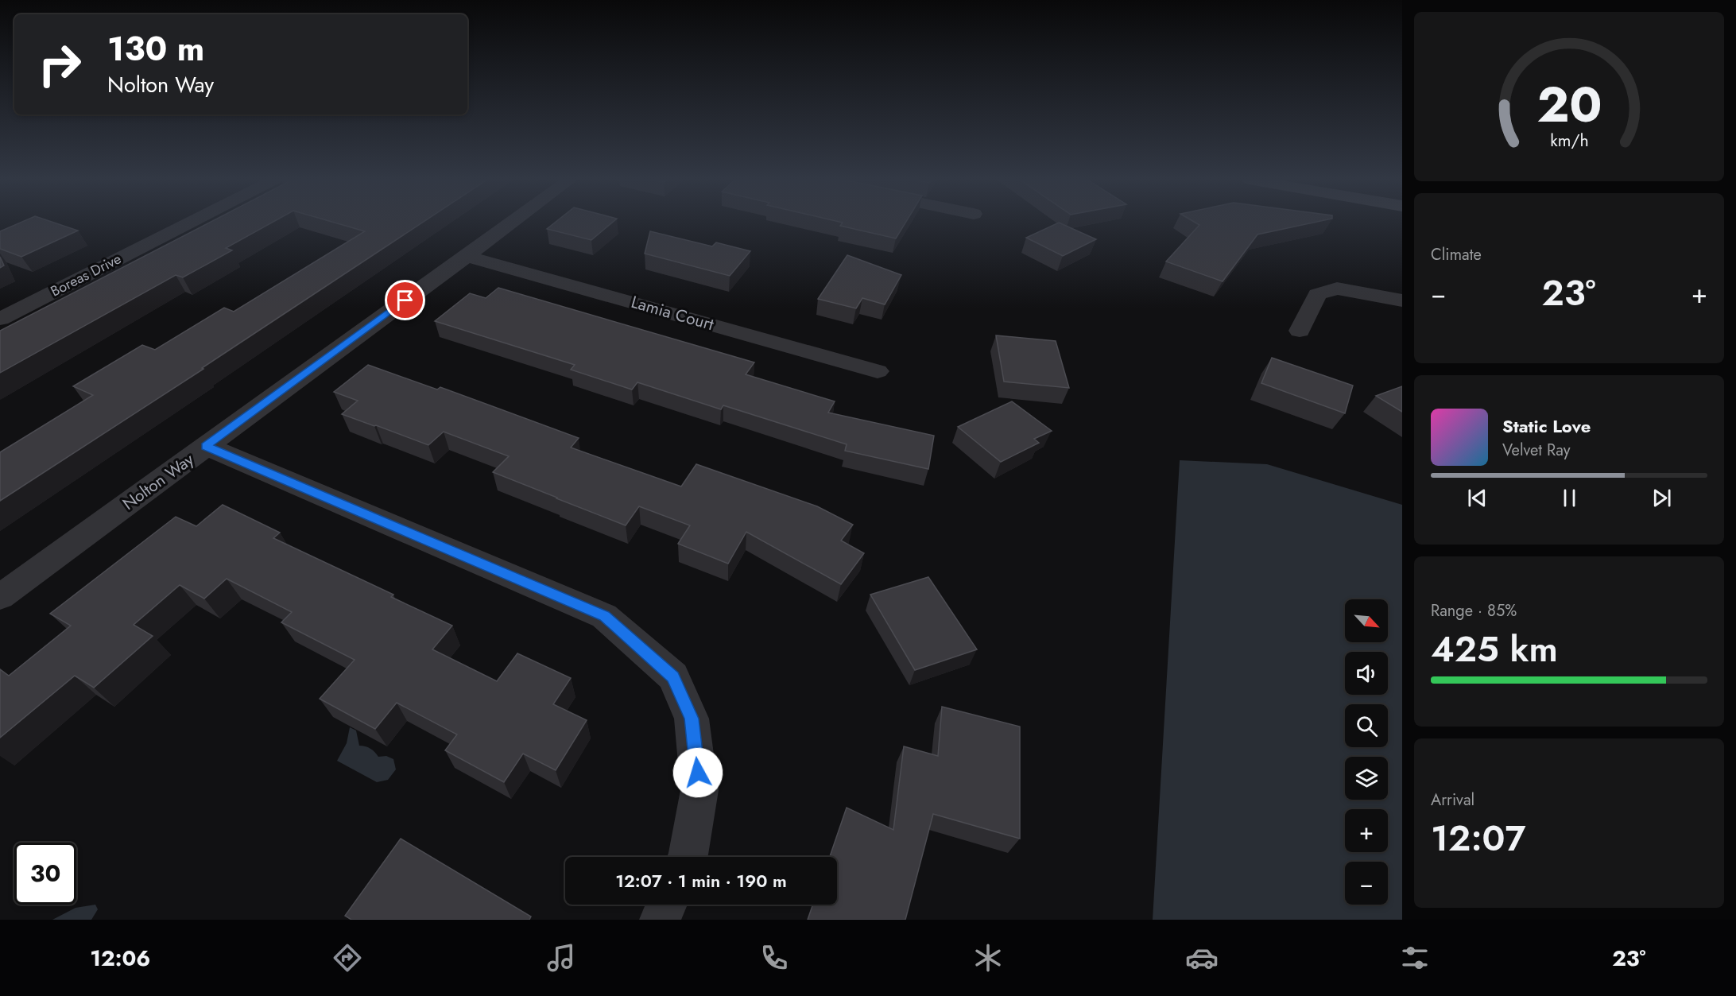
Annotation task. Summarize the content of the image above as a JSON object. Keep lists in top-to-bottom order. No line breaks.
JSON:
{"streets":{"street":["Boreas Drive","Lamia Court","Nolton Way"]},"crossings":[["Lamia Court","Nolton Way"]],"north":"bottom right","page":{"turn":["130 m","Nolton Way"],"tile":["Climate",["Range · 85%","425 km"],["Arrival","12:07"]],"heat":["−","23°","+"],"song":["Static Love","Velvet Ray"],"map_buttons":["+","−"],"limit":"30","trip":"12:07 · 1 min · 190 m","tabs":["12:06","23°"],"gauge":["20","km/h"]}}
